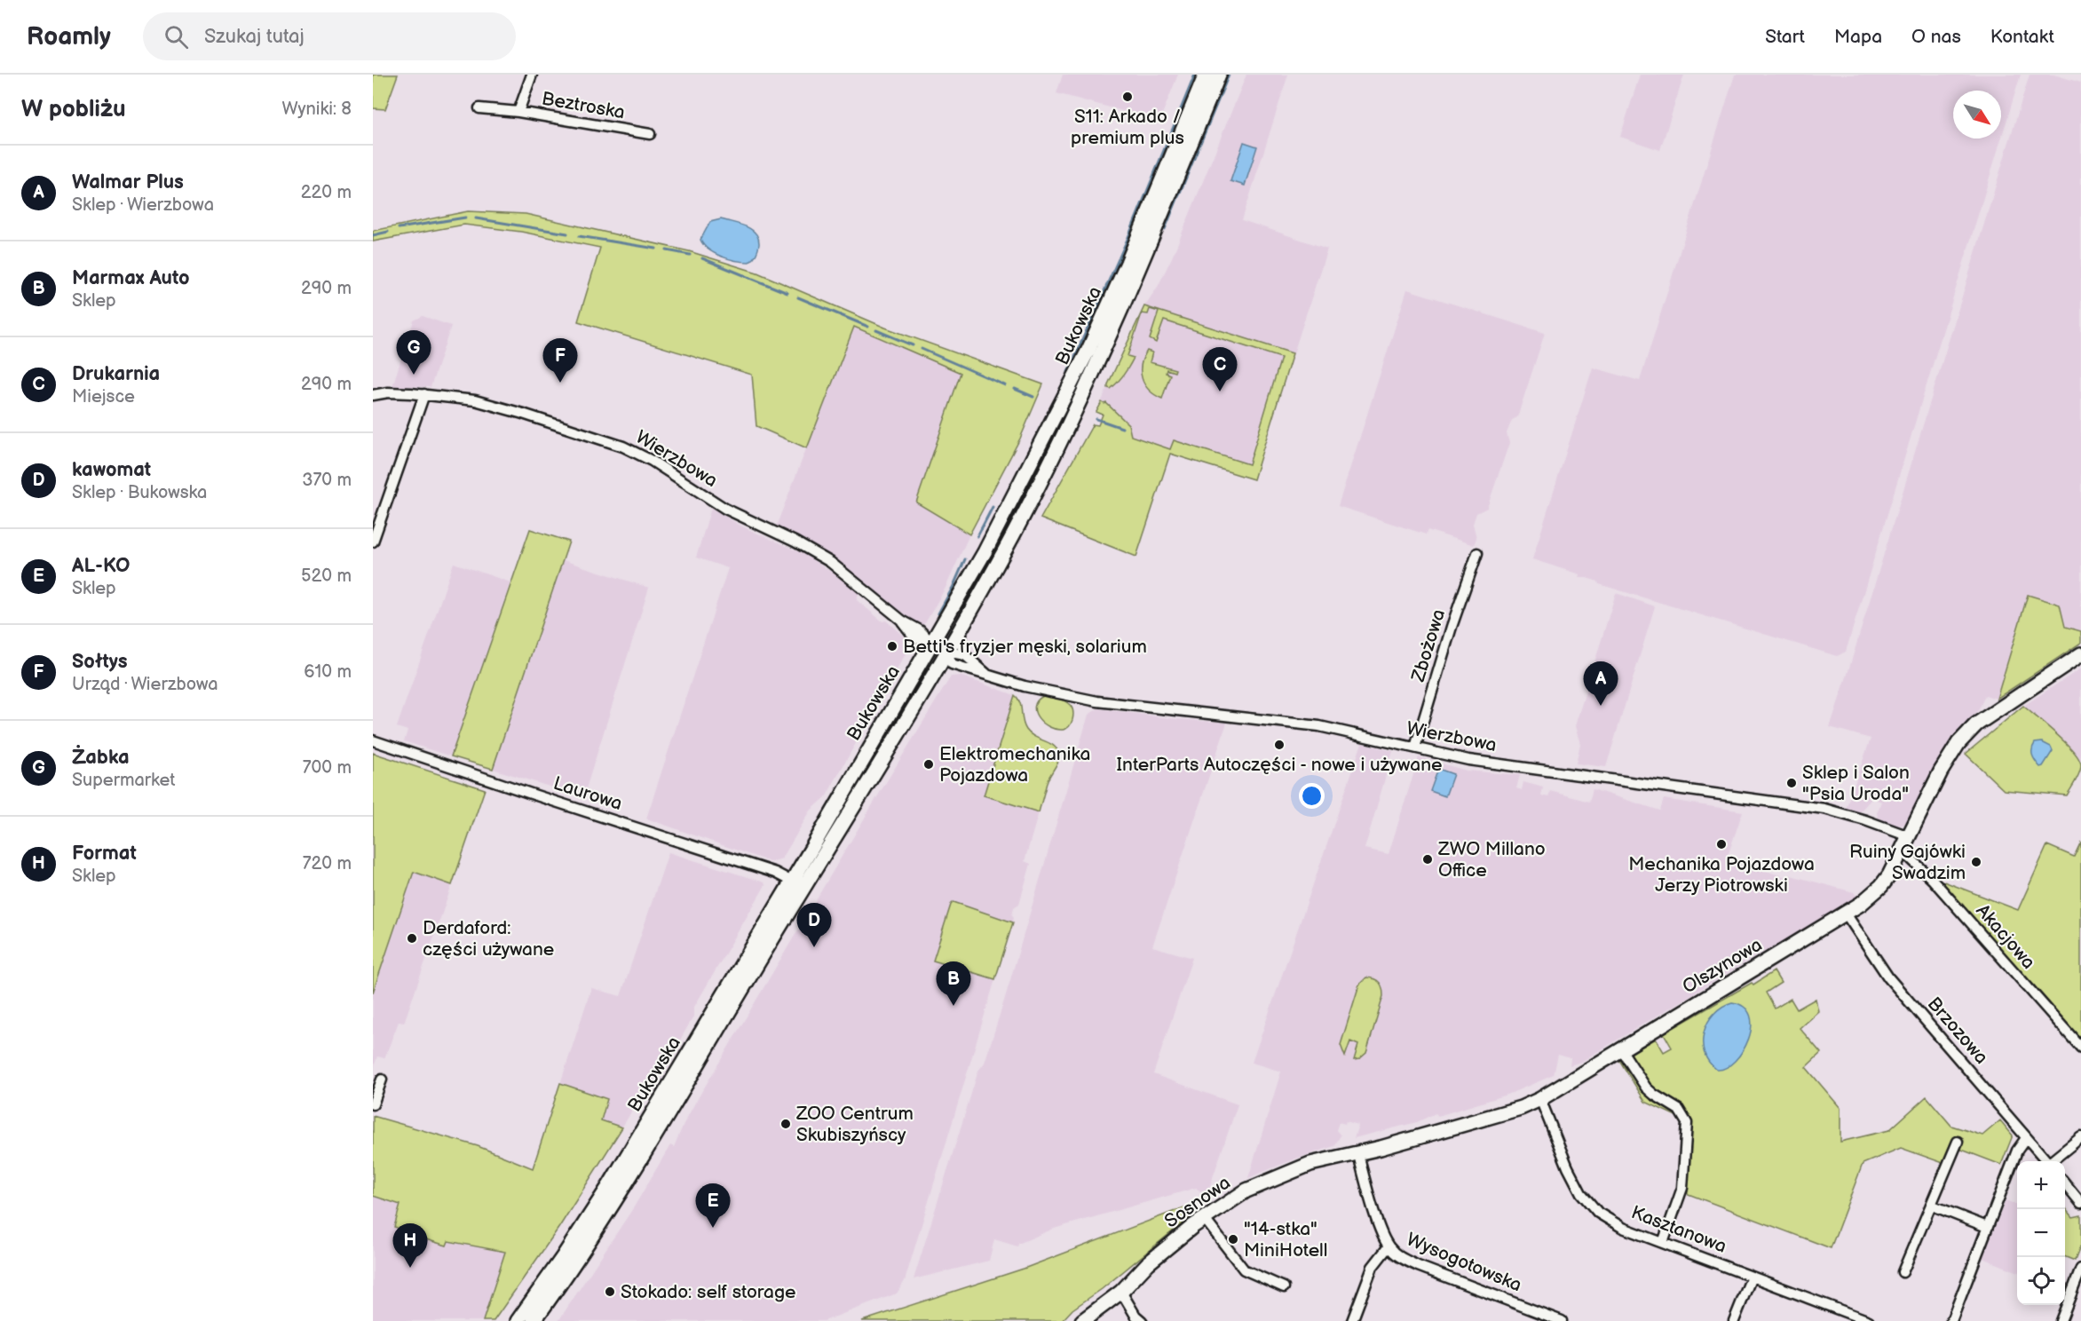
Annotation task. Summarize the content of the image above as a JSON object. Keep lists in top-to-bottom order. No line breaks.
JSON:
{"streets":{"main road":["Bukowska","Olszynowa","Sosnowa"],"street":["Beztroska","Wierzbowa","Zbożowa","Laurowa","Akacjowa","Brzozowa","Kasztanowa","Wysogotowska"]},"crossings":[["Bukowska","Wierzbowa"],["Bukowska","Laurowa"],["Wierzbowa","Zbożowa"],["Wierzbowa","Olszynowa"],["Akacjowa","Olszynowa"],["Olszynowa","Brzozowa"],["Olszynowa","Sosnowa"],["Olszynowa","Kasztanowa"],["Olszynowa","Wysogotowska"],["Sosnowa","Wysogotowska"]],"places":["S11: Arkado / premium plus","Betti's fryzjer męski, solarium","InterParts Autoczęści - nowe i używane","Elektromechanika Pojazdowa","Sklep i Salon \"Psia Uroda\"","Mechanika Pojazdowa Jerzy Piotrowski","ZWO Millano Office","Ruiny Gajówki Swadzim","Derdaford: części używane","ZOO Centrum Skubiszyńscy","\"14-stka\" MiniHotell","Stokado: self storage"],"north":"bottom right","page":{"header":"Roamly","search":"Szukaj tutaj","nav":["Start","Mapa","O nas","Kontakt"],"heading":["W pobliżu","Wyniki: 8"],"list":[{"mark":"A","name":"Walmar Plus","note":"Sklep · Wierzbowa","value":"220 m"},{"mark":"B","name":"Marmax Auto","note":"Sklep","value":"290 m"},{"mark":"C","name":"Drukarnia","note":"Miejsce","value":"290 m"},{"mark":"D","name":"kawomat","note":"Sklep · Bukowska","value":"370 m"},{"mark":"E","name":"AL-KO","note":"Sklep","value":"520 m"},{"mark":"F","name":"Sołtys","note":"Urząd · Wierzbowa","value":"610 m"},{"mark":"G","name":"Żabka","note":"Supermarket","value":"700 m"},{"mark":"H","name":"Format","note":"Sklep","value":"720 m"}],"pins":["G","F","C","A","D","B","E","H"],"map_buttons":["+","−"]}}
